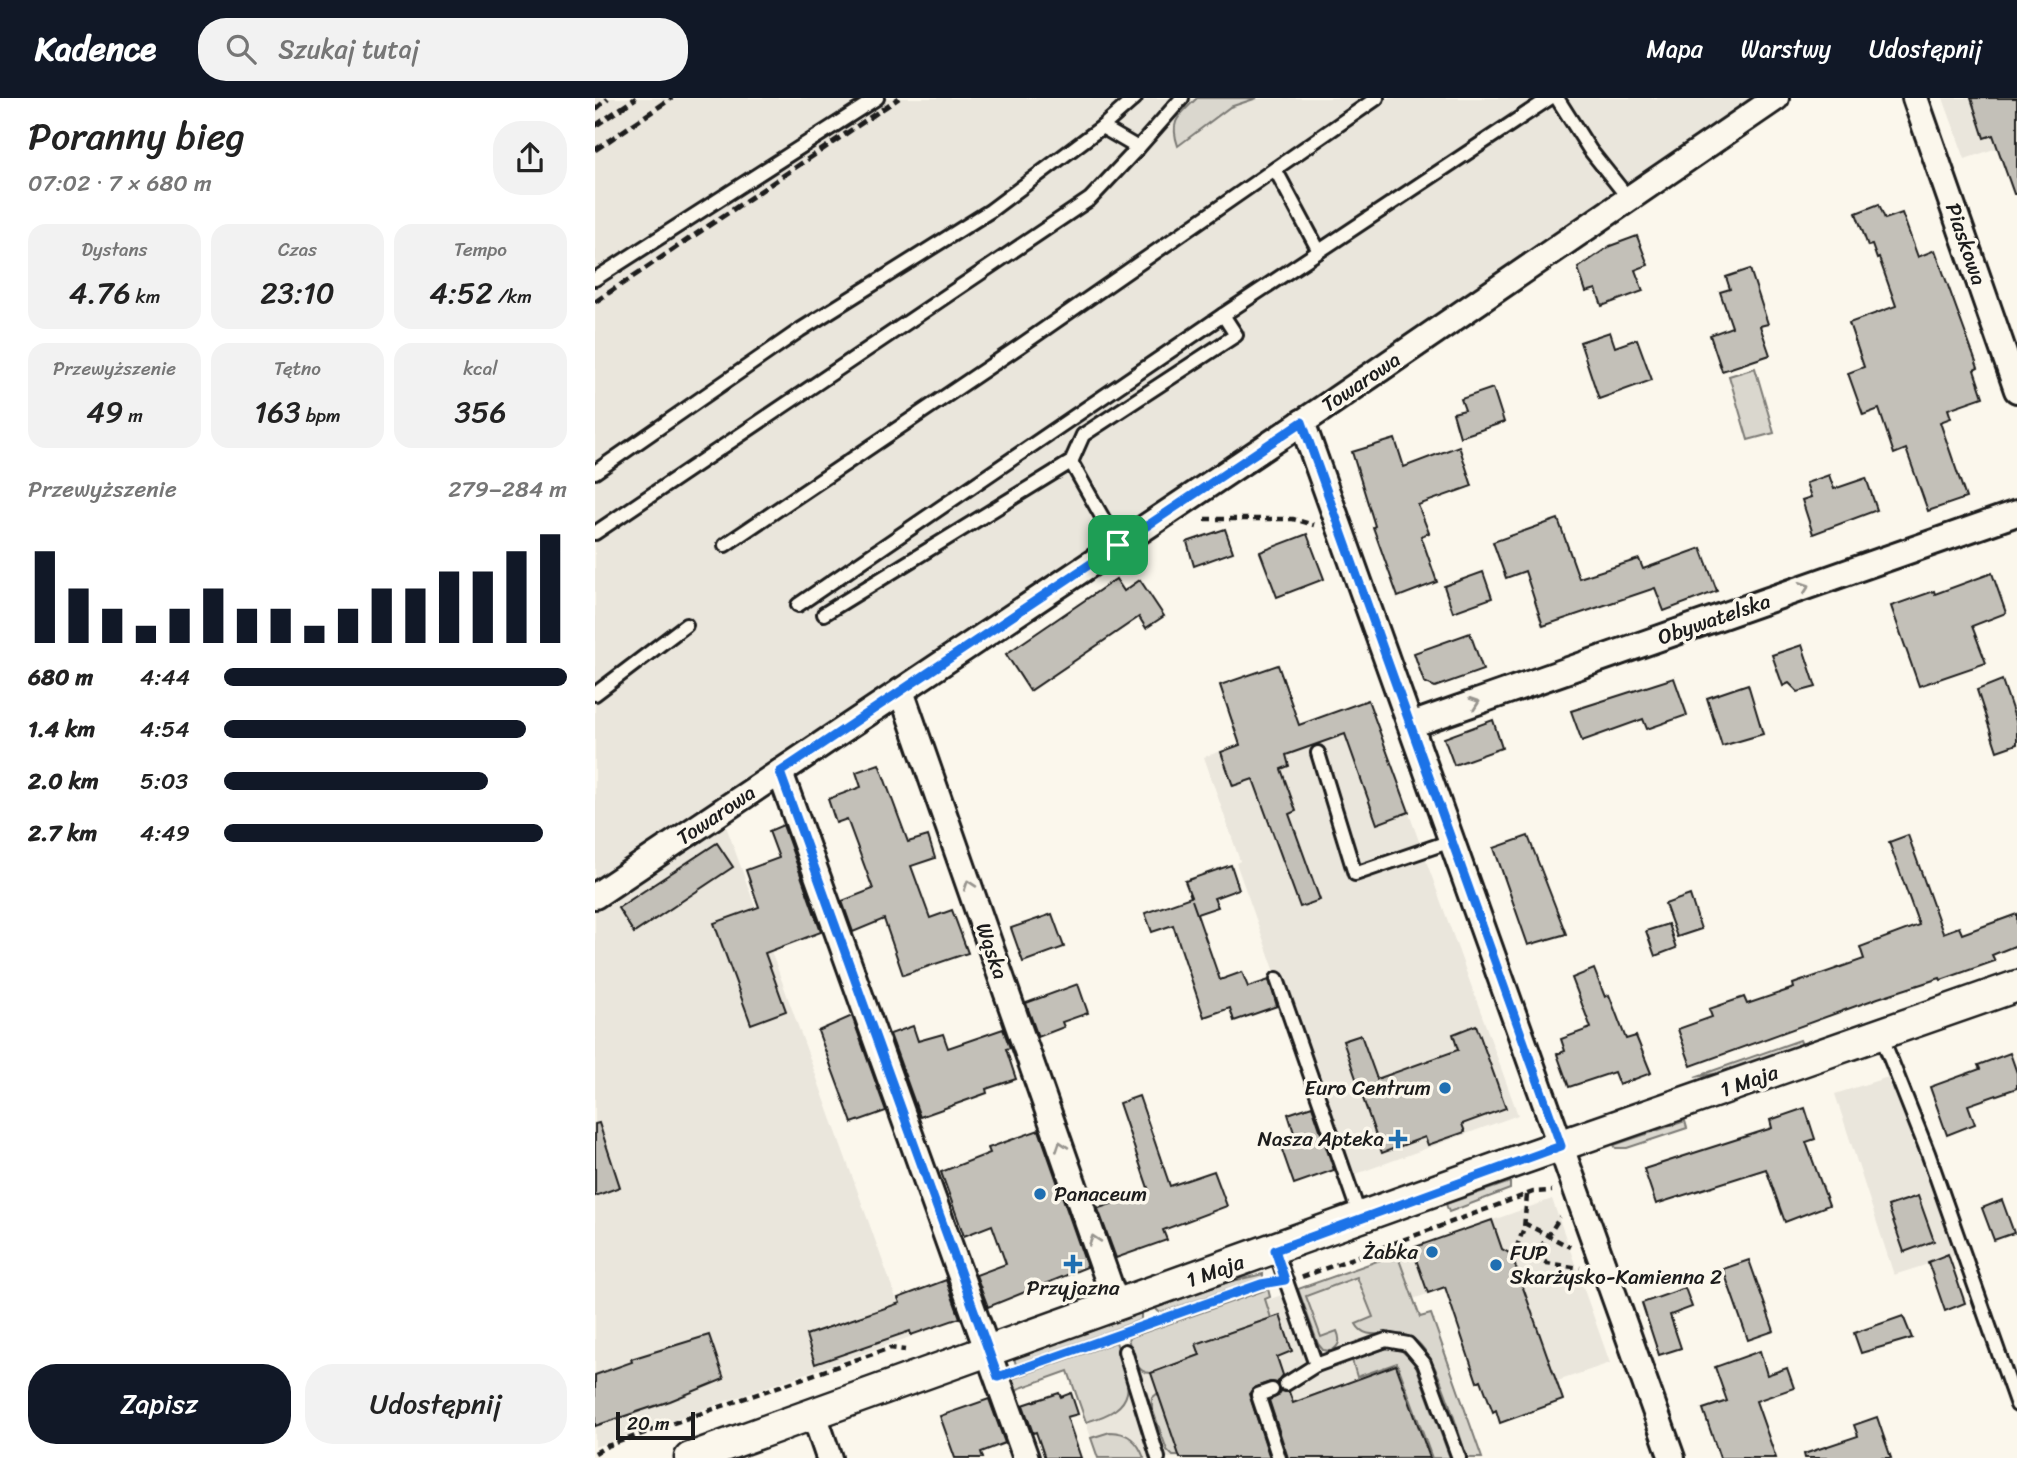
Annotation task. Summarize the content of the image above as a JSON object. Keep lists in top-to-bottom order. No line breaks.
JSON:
{"streets":{"street":["Piaskowa","Towarowa","Obywatelska","Wąska","1 Maja"]},"crossings":[["Towarowa","Wąska"],["Wąska","1 Maja"]],"one_way":["Obywatelska"],"places":{"other":["Euro Centrum","Panaceum","Żabka","FUP Skarżysko-Kamienna 2"],"health":["Nasza Apteka","Przyjazna"]},"scale_bar":"20 m","page":{"header":"Kadence","search":"Szukaj tutaj","nav":["Mapa","Warstwy","Udostępnij"],"heading":["Poranny bieg","07:02 · 7 × 680 m"],"stats":[["Dystans","4.76 km"],["Czas","23:10"],["Tempo","4:52 /km"],["Przewyższenie","49 m"],["Tętno","163 bpm"],["kcal","356"]],"chart":["Przewyższenie","279–284 m"],"list":[{"name":"680 m","note":"4:44"},{"name":"1.4 km","note":"4:54"},{"name":"2.0 km","note":"5:03"},{"name":"2.7 km","note":"4:49"}],"buttons":["Zapisz","Udostępnij"],"scale":"20 m"}}
